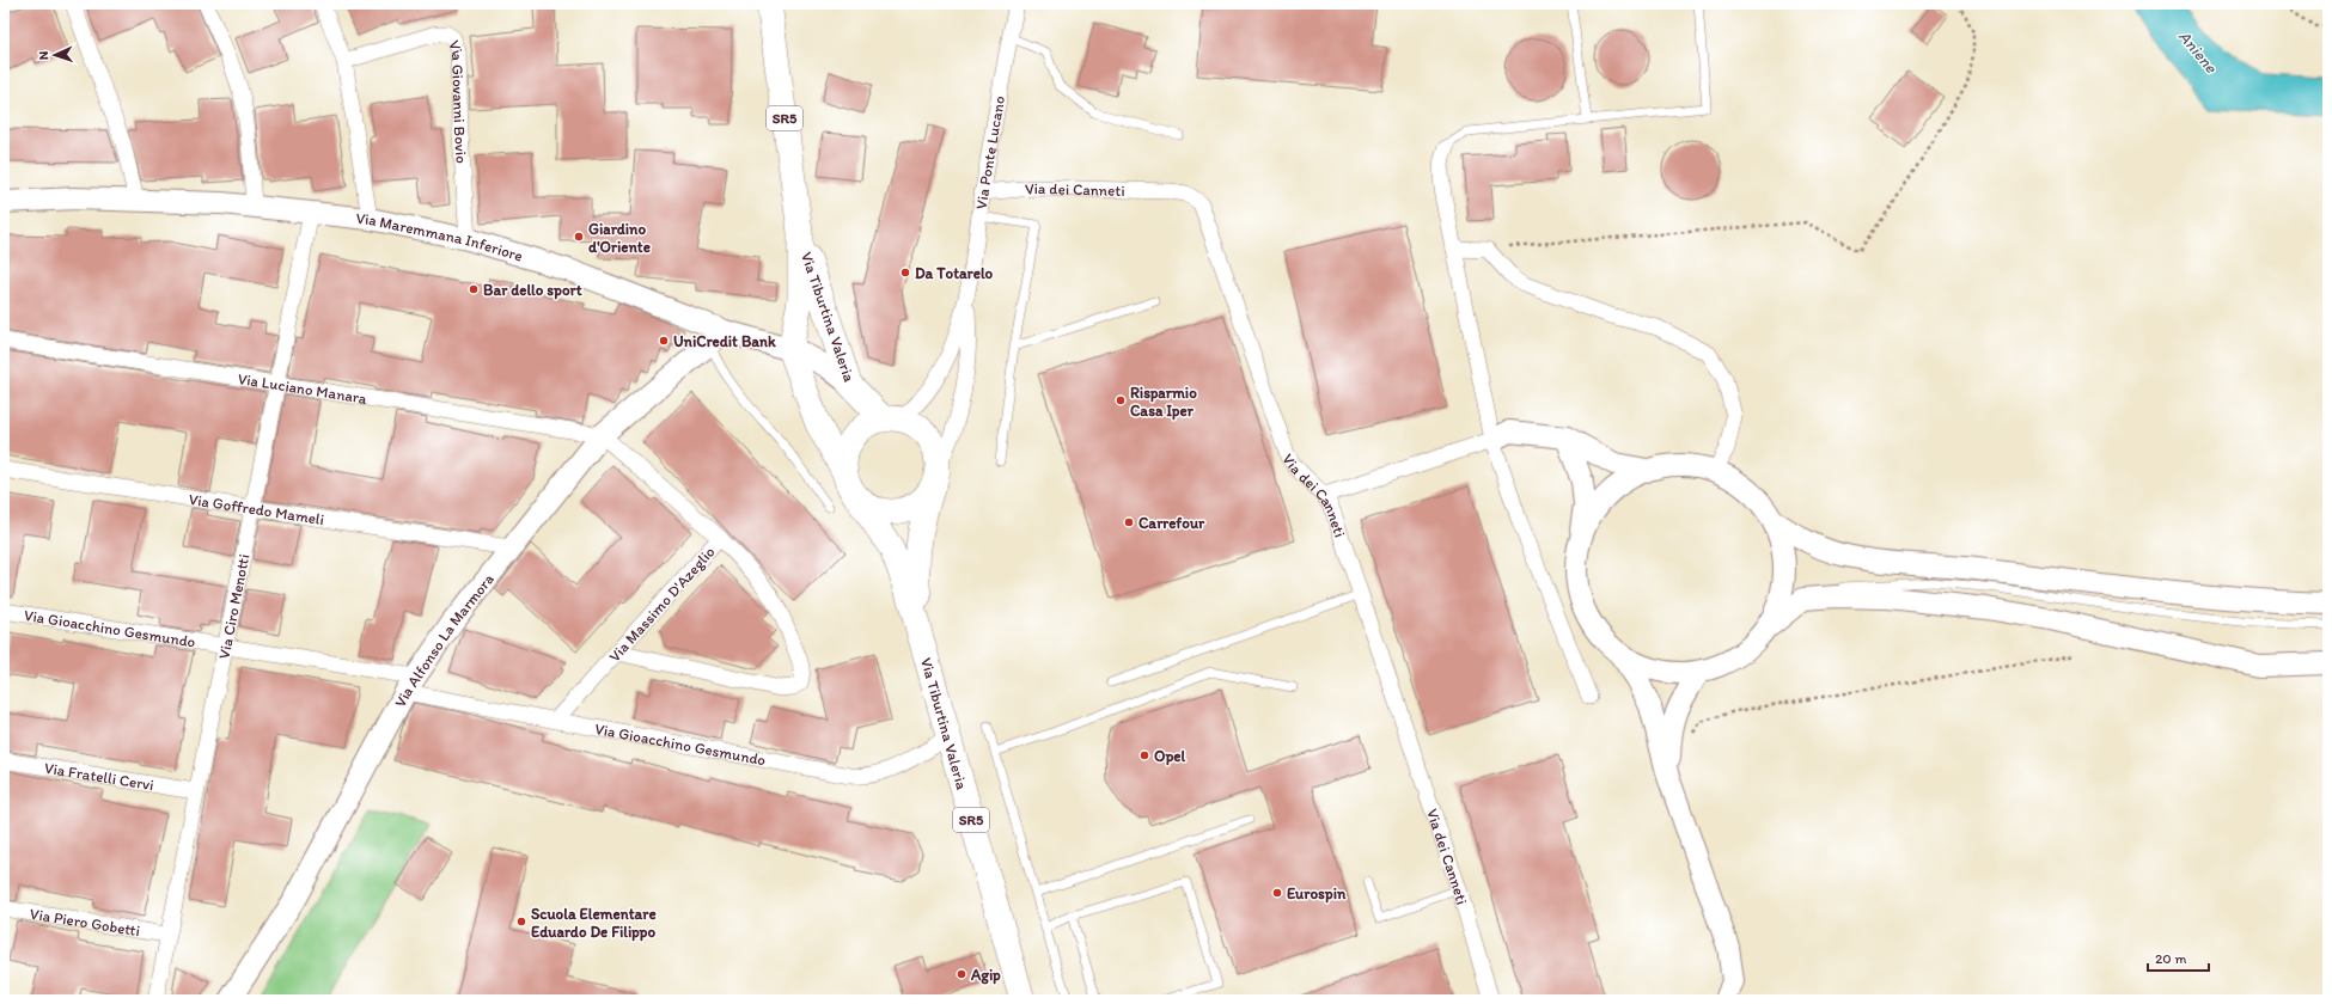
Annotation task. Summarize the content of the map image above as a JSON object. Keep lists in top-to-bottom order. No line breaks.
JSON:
{"streets":{"main road":["SR5","Via Maremmana Inferiore","Via Tiburtina Valeria","Via Alfonso La Marmora"],"street":["Via Giovanni Bovio","Via Ponte Lucano","Via dei Canneti","Via Luciano Manara","Via Goffredo Mameli","Via Massimo D'Azeglio","Via Ciro Menotti","Via Gioacchino Gesmundo","Via Fratelli Cervi","Via Piero Gobetti"]},"crossings":[["Via Giovanni Bovio","Via Maremmana Inferiore"],["Via Ponte Lucano","Via dei Canneti"],["Via Ponte Lucano","Via Tiburtina Valeria"],["Via Maremmana Inferiore","Via Tiburtina Valeria"],["Via Maremmana Inferiore","Via Ciro Menotti"],["Via Maremmana Inferiore","Via Alfonso La Marmora"],["Via Tiburtina Valeria","Via Gioacchino Gesmundo"],["Via Luciano Manara","Via Massimo D'Azeglio"],["Via Luciano Manara","Via Ciro Menotti"],["Via Luciano Manara","Via Alfonso La Marmora"],["Via Goffredo Mameli","Via Ciro Menotti"],["Via Goffredo Mameli","Via Alfonso La Marmora"],["Via Massimo D'Azeglio","Via Gioacchino Gesmundo"],["Via Massimo D'Azeglio","Via Alfonso La Marmora"],["Via Ciro Menotti","Via Gioacchino Gesmundo"],["Via Ciro Menotti","Via Fratelli Cervi"],["Via Ciro Menotti","Via Piero Gobetti"],["Via Gioacchino Gesmundo","Via Alfonso La Marmora"]],"water":["Aniene"],"places":["Giardino d'Oriente","Da Totarelo","Bar dello sport","UniCredit Bank","Risparmio Casa Iper","Carrefour","Opel","Eurospin","Scuola Elementare Eduardo De Filippo","Agip"],"scale_bar":"20 m","north":"left"}
